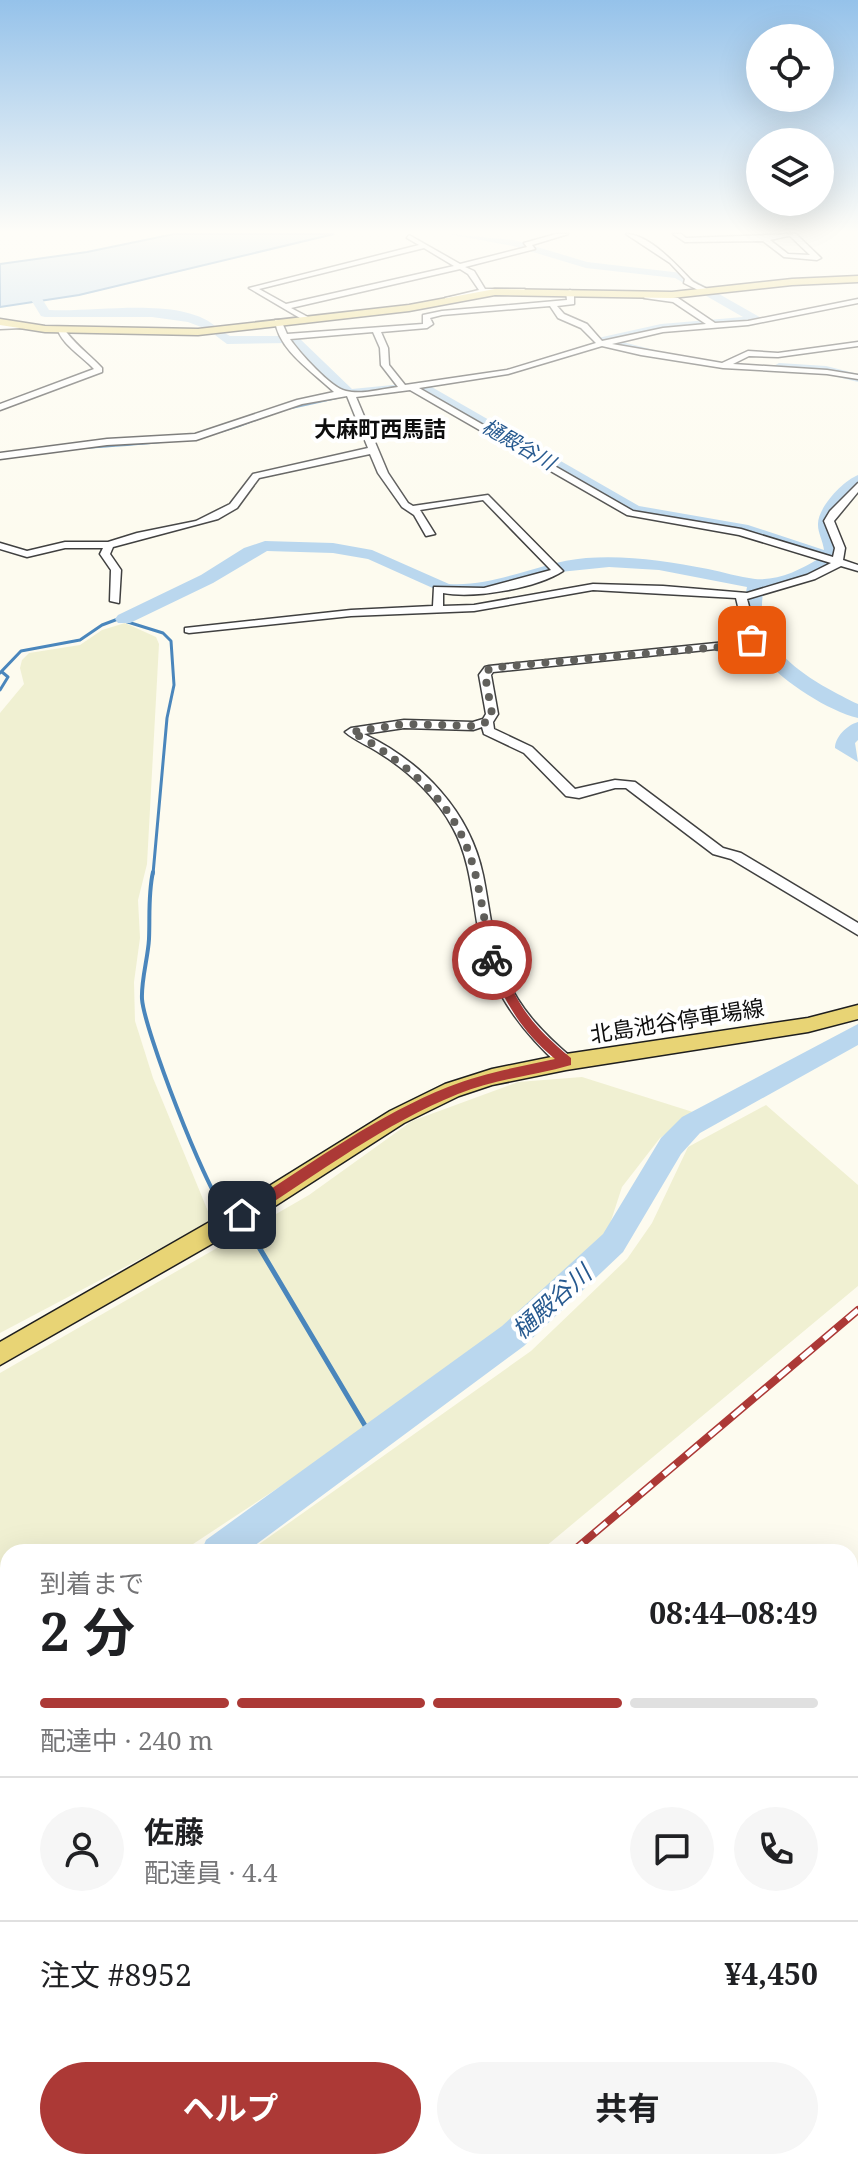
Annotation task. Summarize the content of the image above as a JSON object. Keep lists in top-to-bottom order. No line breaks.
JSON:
{"streets":{"main road":["北島池谷停車場線"]},"districts":["大麻町西馬詰"],"water":["樋殿谷川"],"page":{"heading":["2 分","到着まで","08:44–08:49"],"panel":["佐藤","配達員 · 4.4","注文 #8952","¥4,450"],"bar":"配達中 · 240 m","buttons":["ヘルプ","共有"]}}
